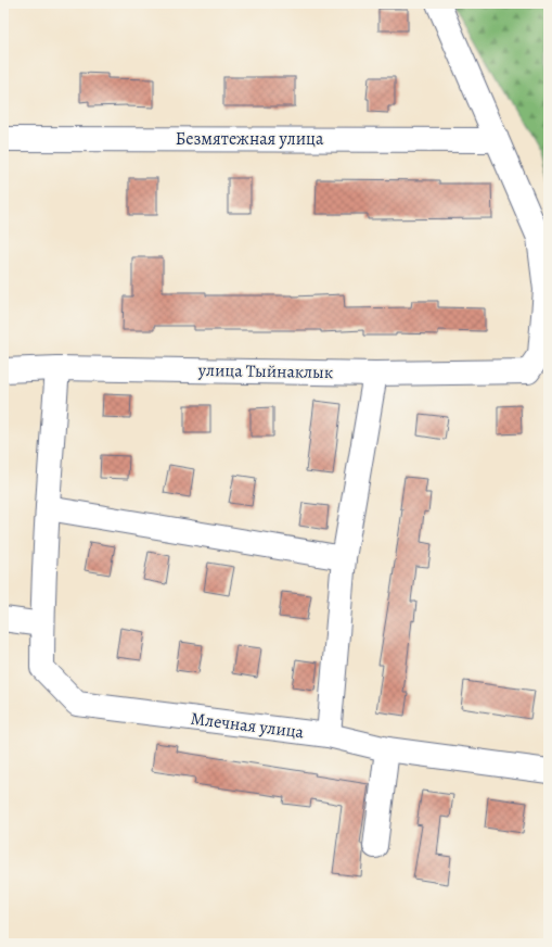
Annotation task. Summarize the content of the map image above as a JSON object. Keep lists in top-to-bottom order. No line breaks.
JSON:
{"streets":{"street":["Безмятежная улица","улица Тыйнаклык","Млечная улица"]},"crossings":[["Безмятежная улица","улица Тыйнаклык"],["улица Тыйнаклык","Млечная улица"]]}
